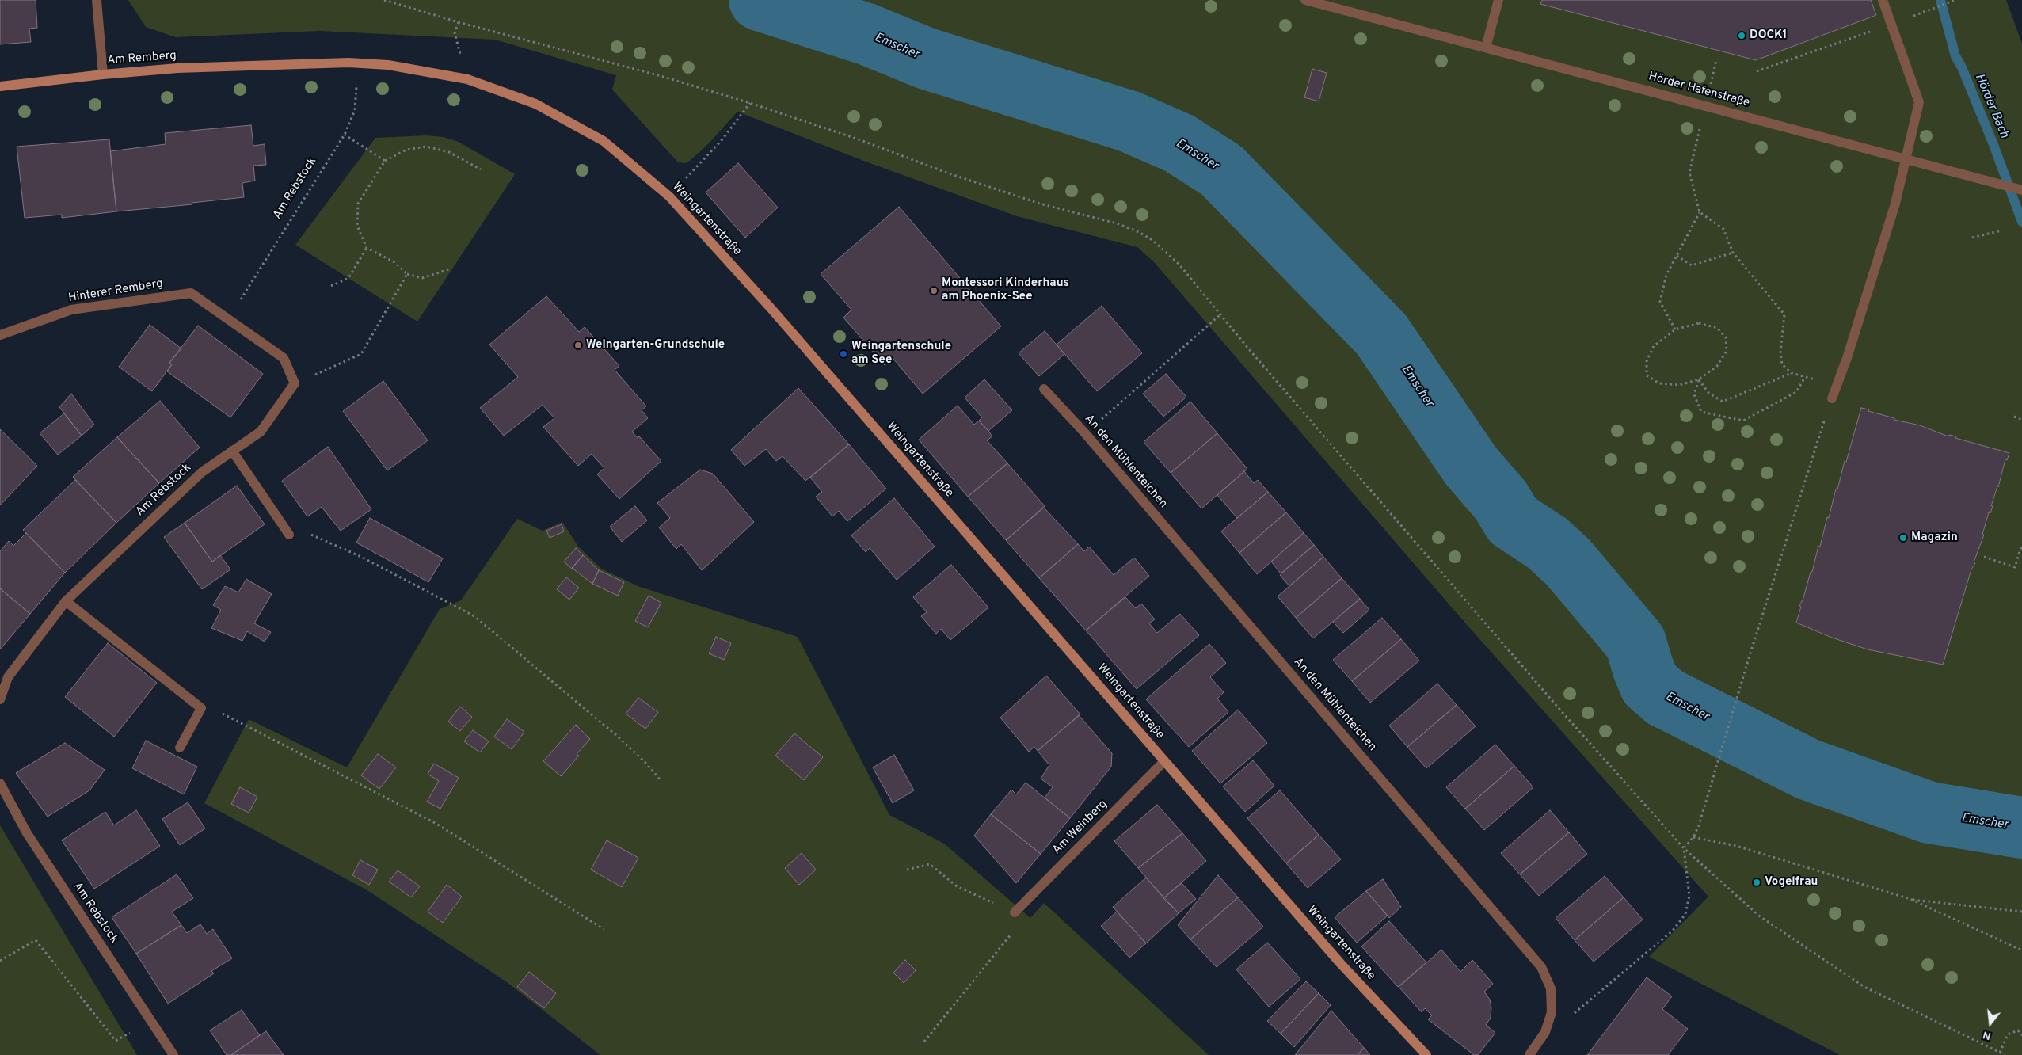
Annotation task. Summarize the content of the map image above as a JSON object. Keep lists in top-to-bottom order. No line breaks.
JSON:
{"streets":{"street":["Am Remberg","Hörder Hafenstraße","Am Rebstock","Weingartenstraße","Hinterer Remberg","An den Mühlenteichen","Am Weinberg"]},"crossings":[["Am Remberg","Weingartenstraße"],["Am Rebstock","Weingartenstraße"],["Am Rebstock","Hinterer Remberg"],["Weingartenstraße","Am Weinberg"]],"water":["Emscher","Hörder Bach"],"places":["DOCK1","Montessori Kinderhaus am Phoenix-See","Weingarten-Grundschule","Weingartenschule am See","Magazin","Vogelfrau"],"north":"bottom"}
